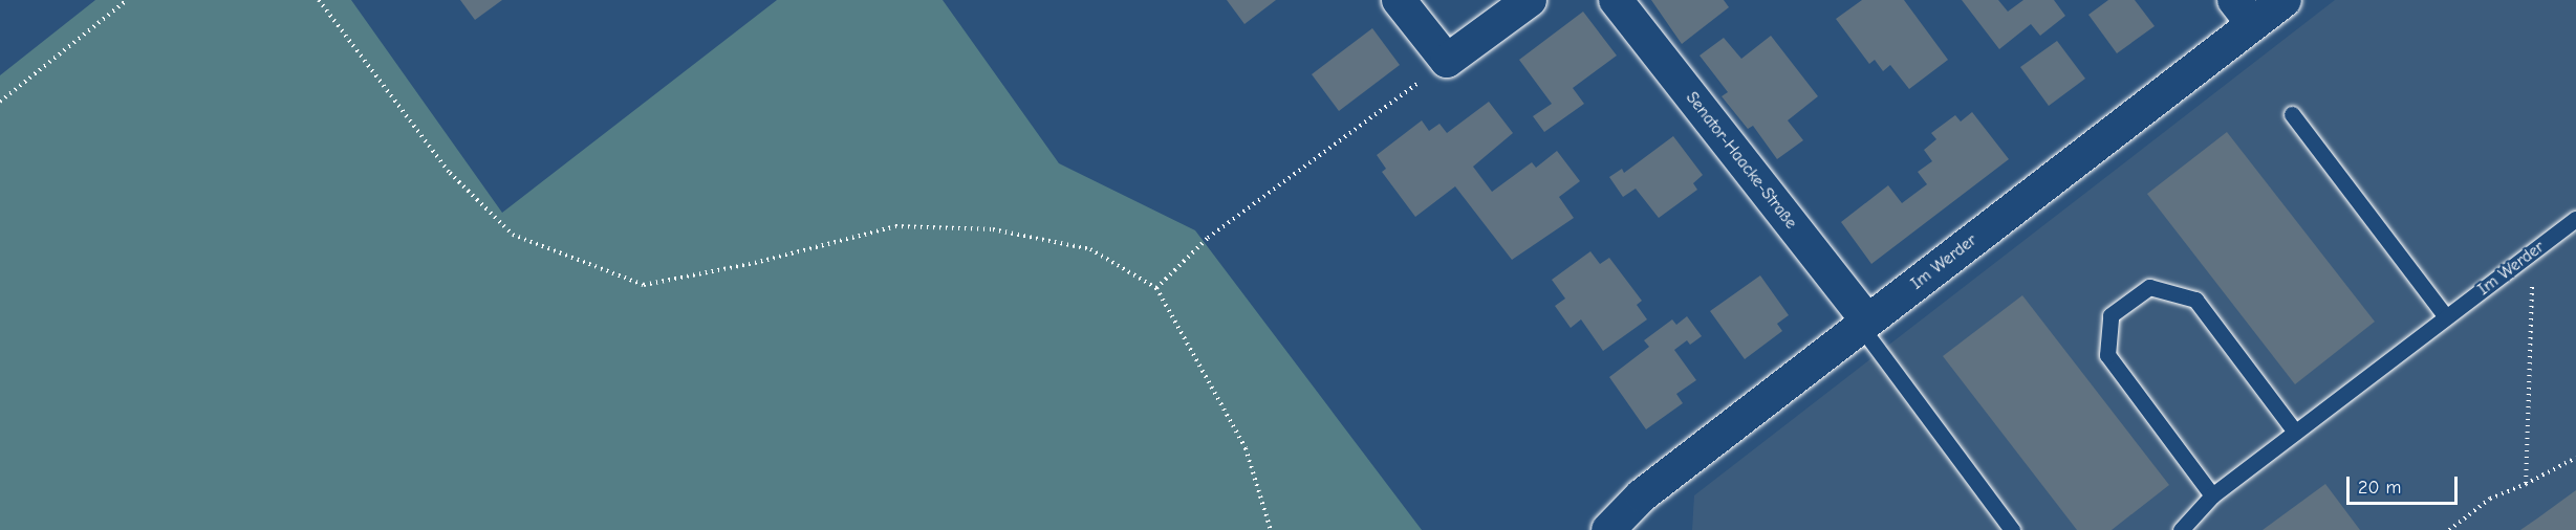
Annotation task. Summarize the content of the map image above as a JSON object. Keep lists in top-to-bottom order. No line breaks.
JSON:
{"streets":{"street":["Senator-Haacke-Straße","Im Werder"]},"crossings":[["Senator-Haacke-Straße","Im Werder"]],"scale_bar":"20 m"}
